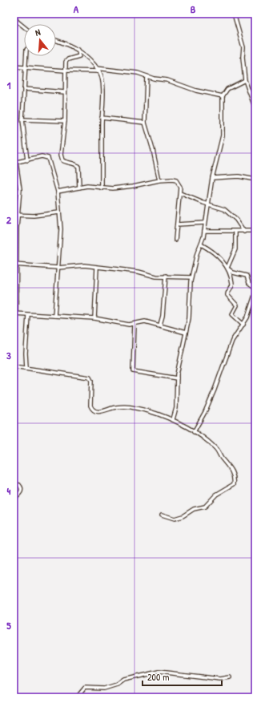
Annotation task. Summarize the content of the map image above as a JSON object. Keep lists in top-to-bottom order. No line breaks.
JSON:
{"scale_bar":"200 m","north":"top","grid":{"columns":["A","B"],"rows":["1","2","3","4","5"]}}
